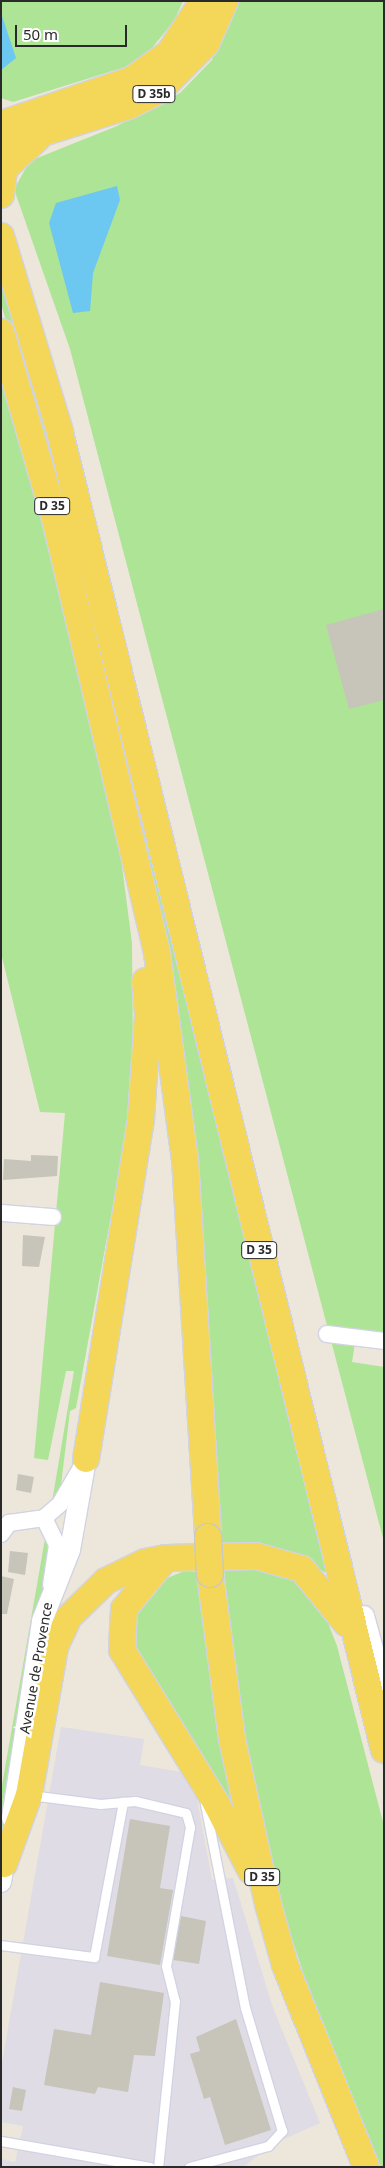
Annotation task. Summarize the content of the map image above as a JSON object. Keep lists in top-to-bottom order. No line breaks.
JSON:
{"streets":{"main road":["D 35b","D 35"],"street":["Avenue de Provence"]},"scale_bar":"50 m"}
